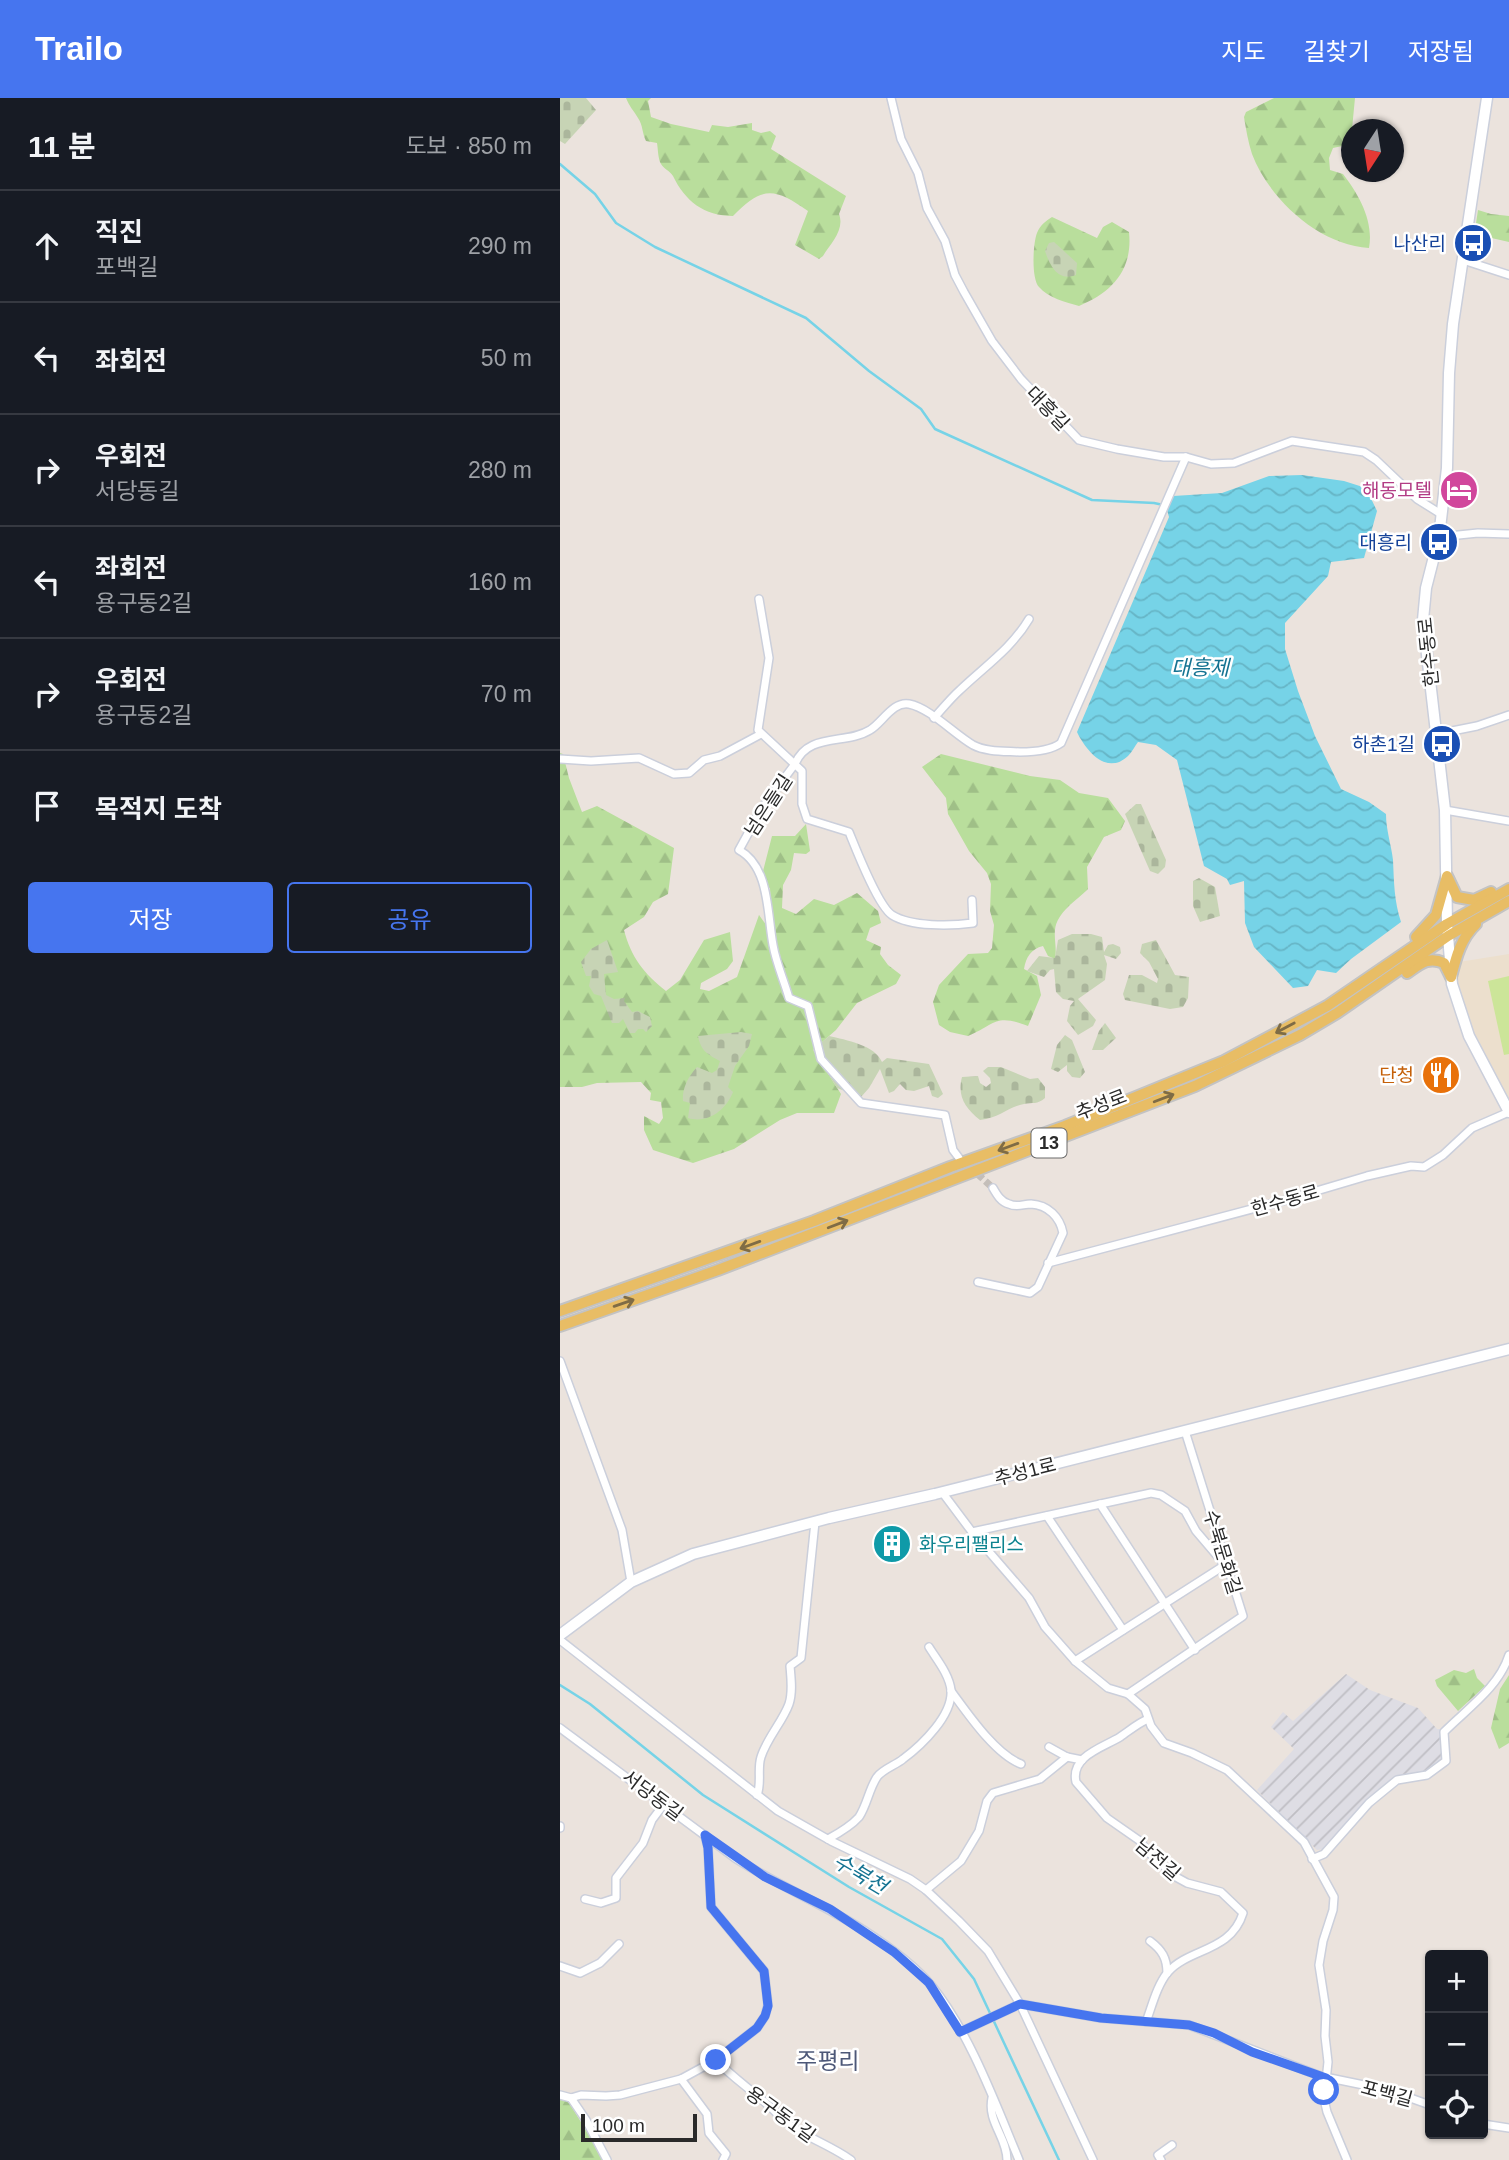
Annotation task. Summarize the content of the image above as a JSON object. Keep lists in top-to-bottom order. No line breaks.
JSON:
{"streets":{"main road":["추성로","13"],"street":["대흥길","한수동로","넘은들길","추성1로","수북문화길","서당동길","남전길","포백길","용구동1길"]},"crossings":[["대흥길","한수동로"],["한수동로","추성로"],["추성1로","수북문화길"],["추성1로","포백길"]],"districts":["주평리"],"water":["대흥제","수북천"],"places":{"bus stop":["나산리","대흥리","하촌1길"],"hotel":["해동모텔"],"restaurant":["단청"],"building":["화우리팰리스"]},"scale_bar":"100 m","north":"bottom","page":{"header":"Trailo","nav":["지도","길찾기","저장됨"],"heading":["11 분","도보 · 850 m"],"list":[["직진","포백길","290 m"],["좌회전","50 m"],["우회전","서당동길","280 m"],["좌회전","용구동2길","160 m"],["우회전","용구동2길","70 m"],"목적지 도착"],"buttons":["저장","공유"],"map_buttons":["+","−"],"scale":"100 m"}}
